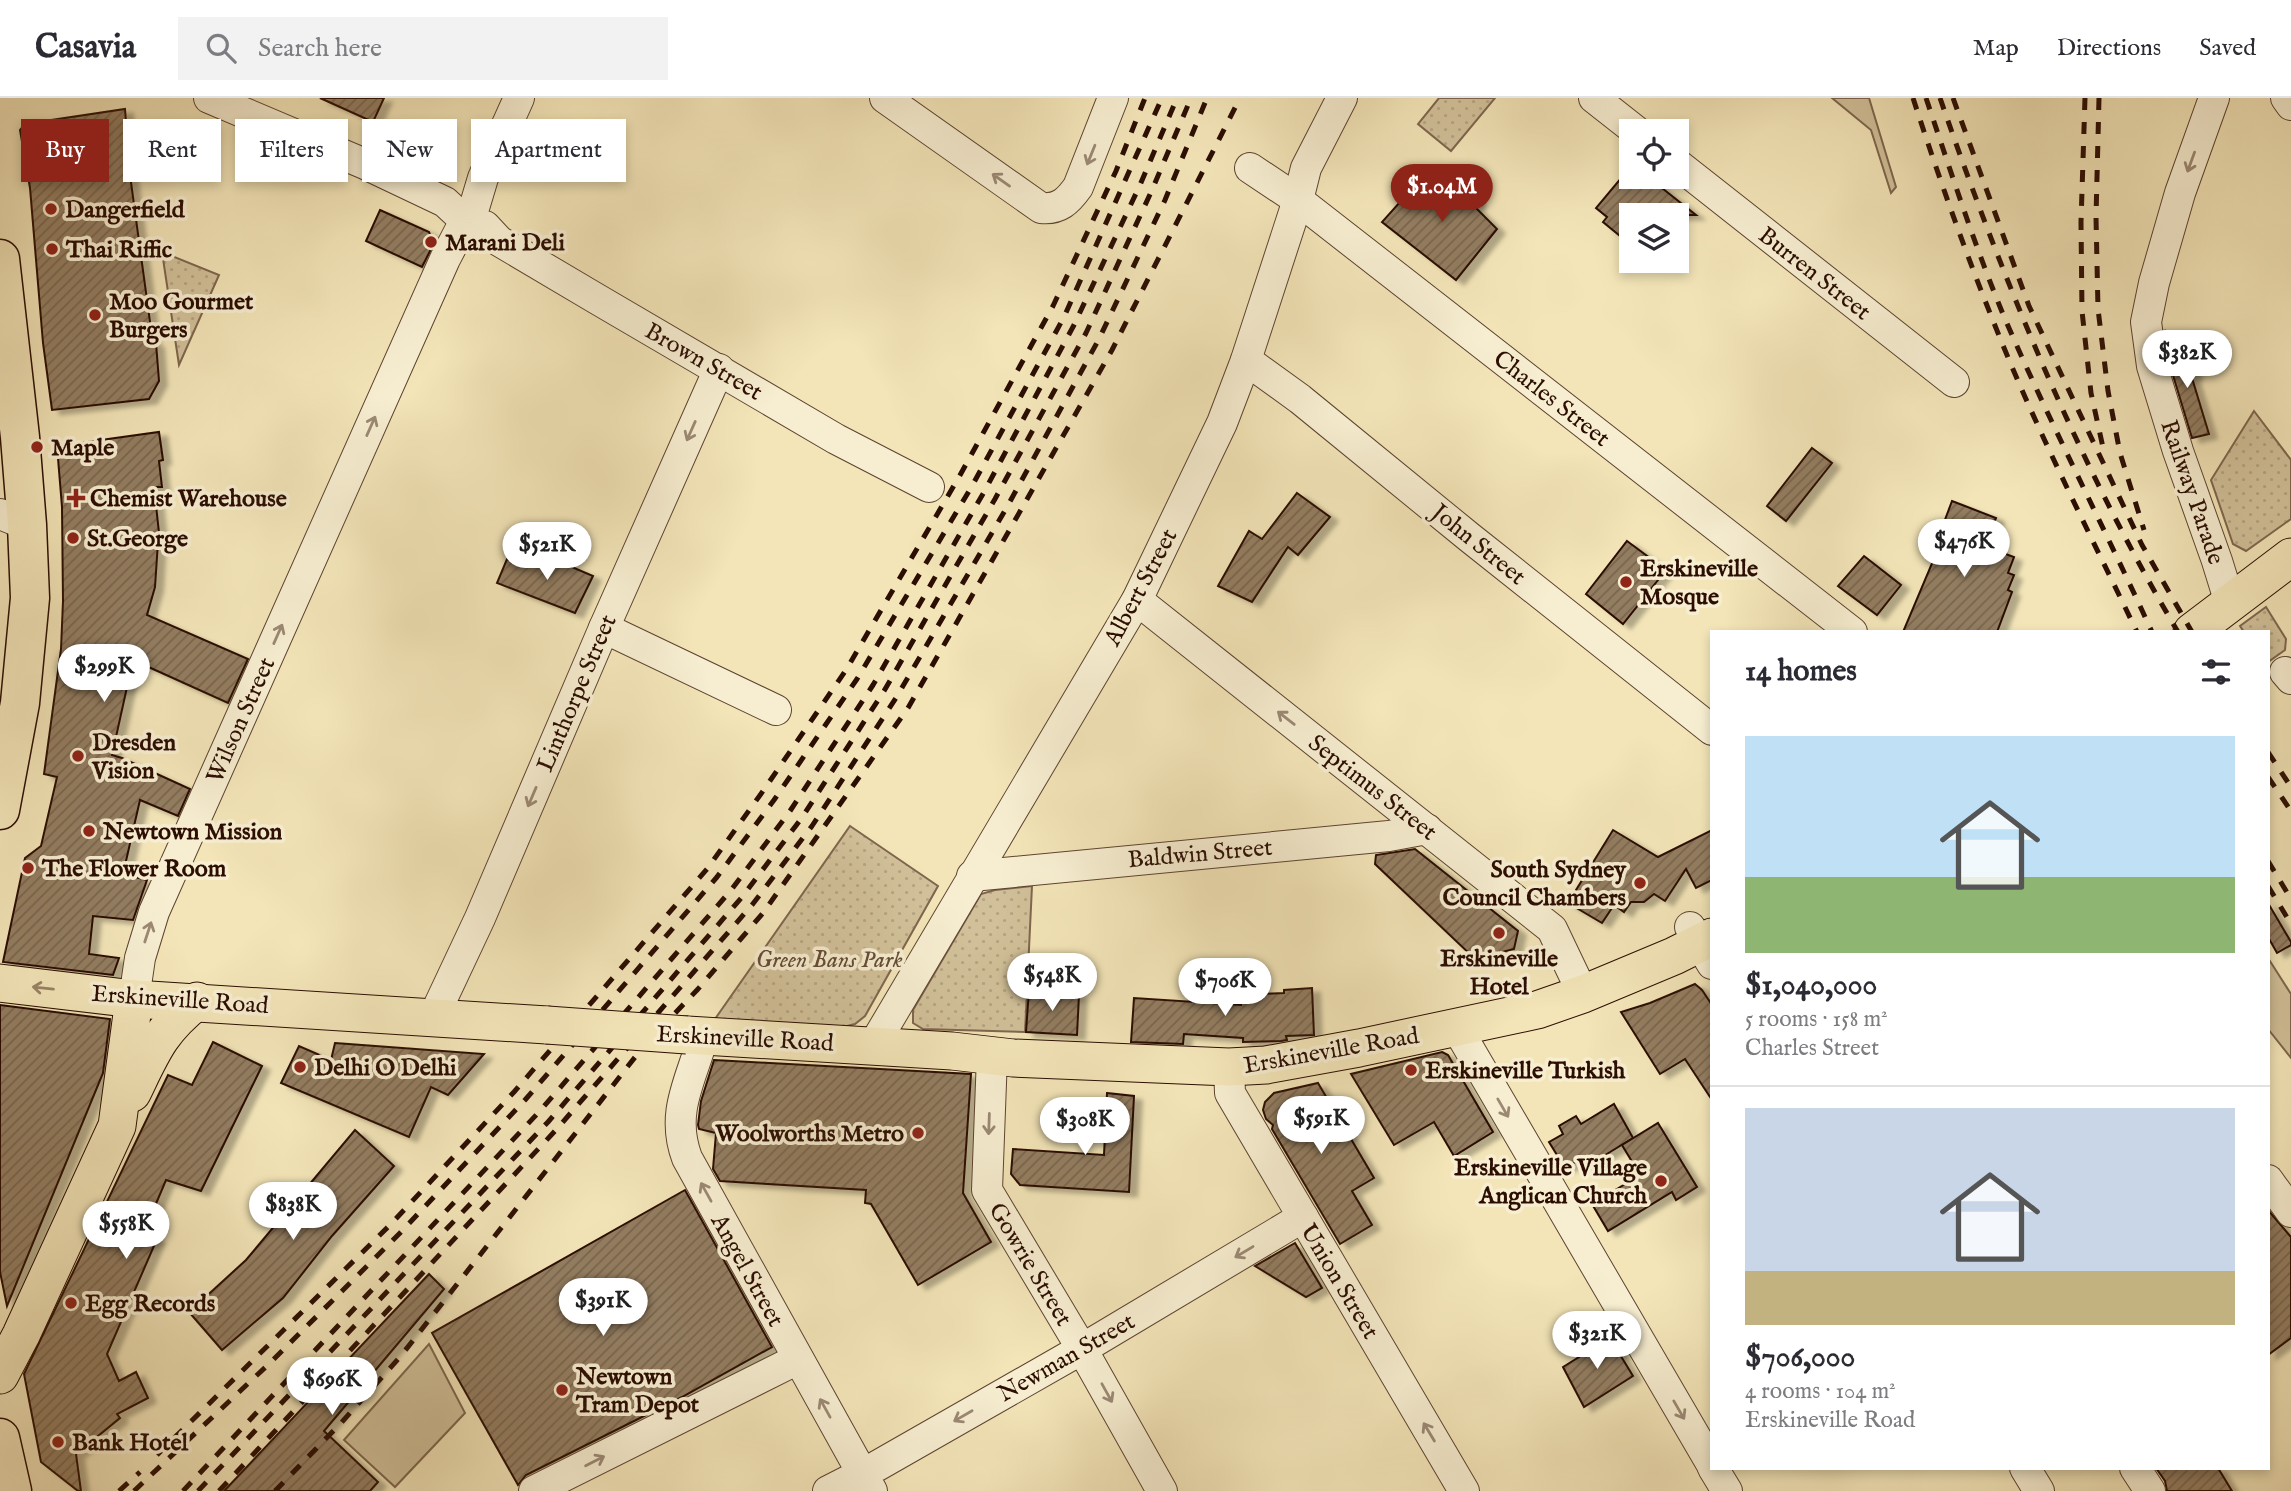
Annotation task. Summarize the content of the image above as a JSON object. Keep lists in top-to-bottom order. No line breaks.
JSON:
{"streets":{"main road":["Wilson Street","Erskineville Road"],"street":["Burren Street","Brown Street","Charles Street","Railway Parade","John Street","Albert Street","Linthorpe Street","Septimus Street","Baldwin Street","Gowrie Street","Angel Street","Union Street","Newman Street"]},"crossings":[["Brown Street","Linthorpe Street"],["Brown Street","Wilson Street"],["Charles Street","Albert Street"],["John Street","Albert Street"],["Albert Street","Septimus Street"],["Albert Street","Baldwin Street"],["Albert Street","Erskineville Road"],["Linthorpe Street","Erskineville Road"],["Wilson Street","Erskineville Road"],["Septimus Street","Baldwin Street"],["Septimus Street","Erskineville Road"],["Erskineville Road","Gowrie Street"],["Erskineville Road","Angel Street"],["Erskineville Road","Union Street"],["Gowrie Street","Newman Street"],["Angel Street","Newman Street"],["Union Street","Newman Street"]],"one_way":["Railway Parade","Linthorpe Street","Wilson Street","Septimus Street","Gowrie Street","Angel Street","Newman Street"],"parks":["Green Bans Park"],"places":{"other":["Dangerfield","Marani Deli","Thai Riffic","Moo Gourmet Burgers","Maple","St.George","Erskineville Mosque","Dresden Vision","Newtown Mission","The Flower Room","South Sydney Council Chambers","Erskineville Hotel","Delhi O Delhi","Erskineville Turkish","Woolworths Metro","Erskineville Village Anglican Church","Egg Records","Newtown Tram Depot","Bank Hotel"],"health":["Chemist Warehouse"]},"page":{"header":"Casavia","search":"Search here","nav":["Map","Directions","Saved"],"chip":["Buy","Rent","Filters","New","Apartment"],"price":["$1.04M","$382K","$476K","$521K","$299K","$548K","$706K","$591K","$308K","$838K","$558K","$391K","$321K","$696K"],"heading":"14 homes","list":[{"name":"$1,040,000","note":"5 rooms · 158 m² · Charles Street"},{"name":"$706,000","note":"4 rooms · 104 m² · Erskineville Road"}]}}
